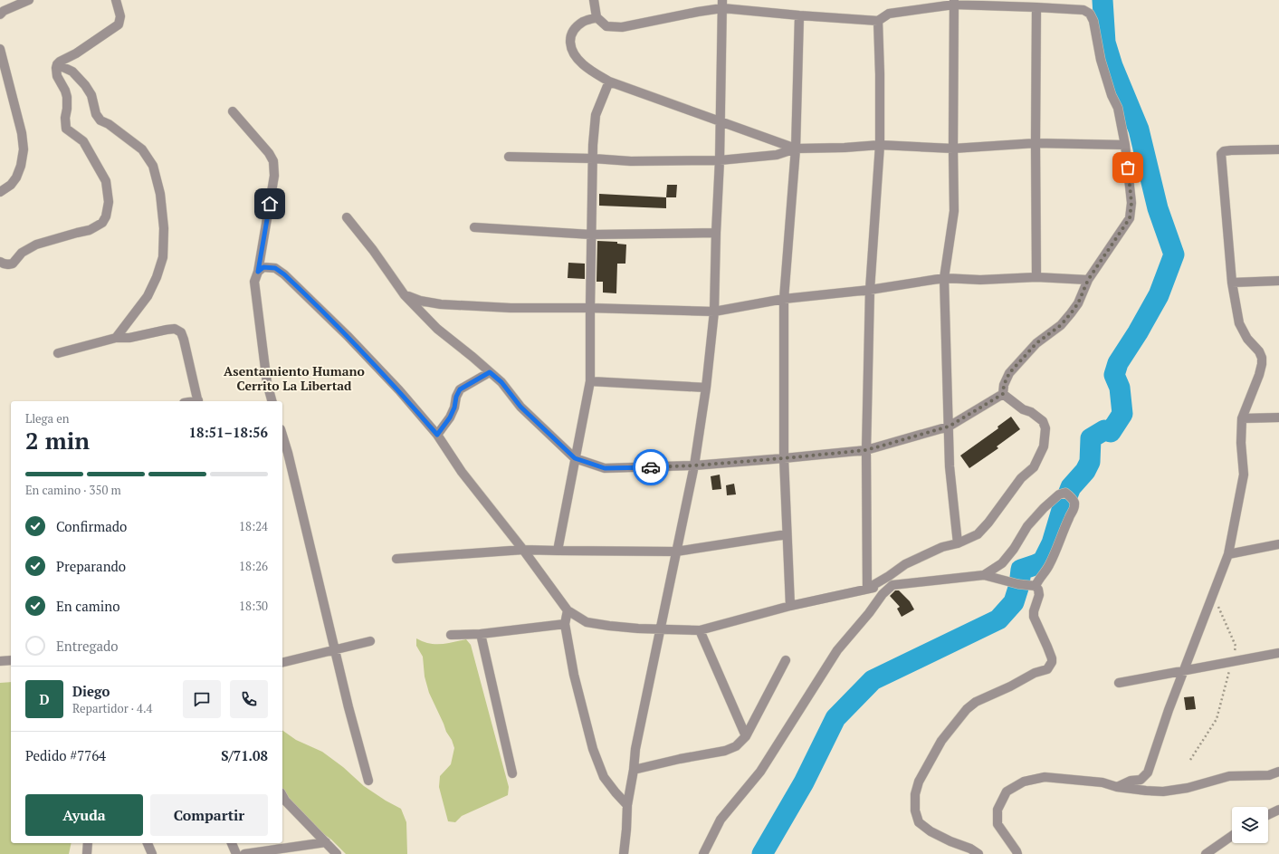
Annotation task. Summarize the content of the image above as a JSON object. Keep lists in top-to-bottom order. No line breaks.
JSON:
{"districts":["Asentamiento Humano Cerrito La Libertad"],"page":{"heading":["2 min","Llega en","18:51–18:56"],"panel":["Diego","Repartidor · 4.4","Pedido #7764","S/71.08"],"bar":"En camino · 350 m","list":[["Confirmado","18:24"],["Preparando","18:26"],["En camino","18:30"],"Entregado"],"round":"D","buttons":["Ayuda","Compartir"]}}
